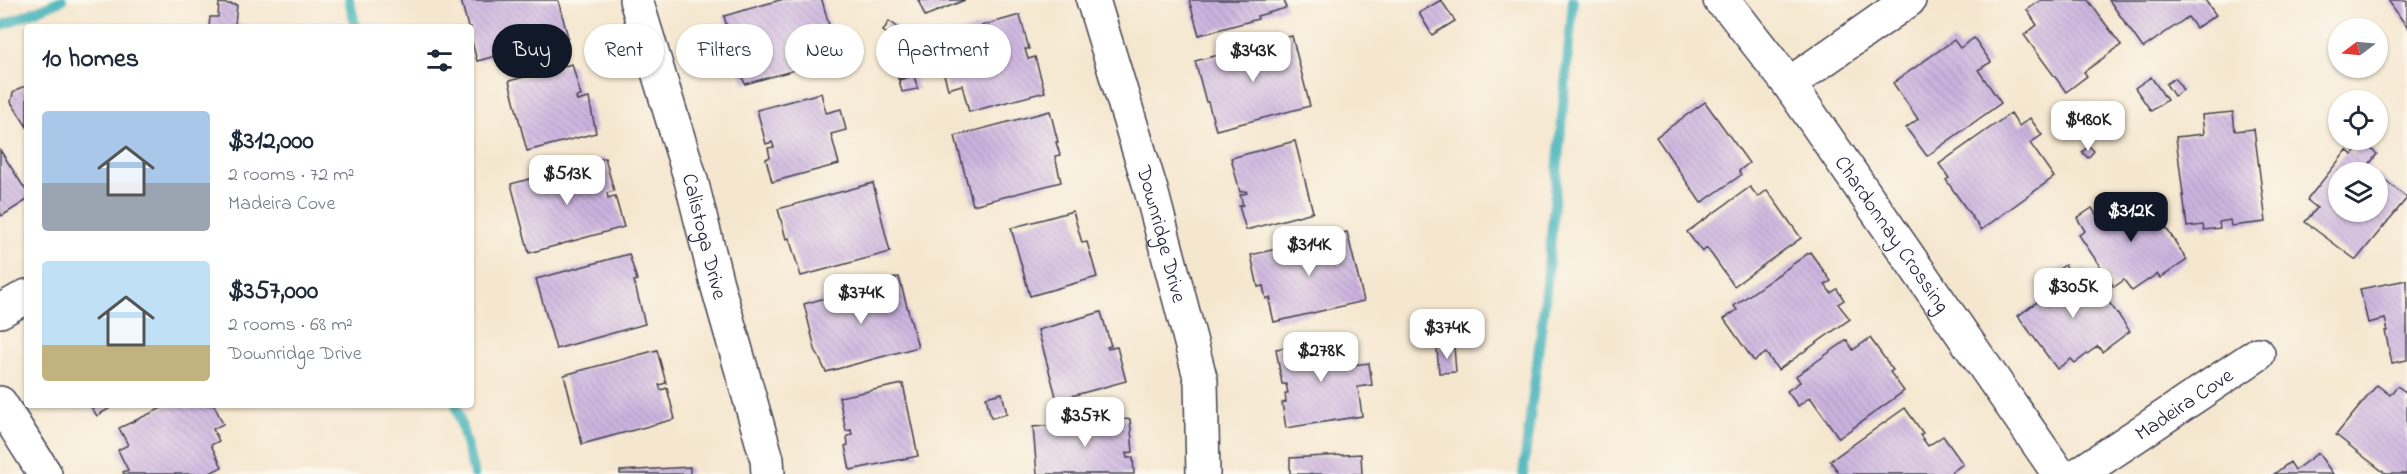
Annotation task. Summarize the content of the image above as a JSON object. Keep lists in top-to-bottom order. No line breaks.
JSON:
{"streets":{"street":["Chardonnay Crossing","Downridge Drive","Calistoga Drive","Madeira Cove"]},"north":"left","page":{"chip":["Buy","Rent","Filters","New","Apartment"],"heading":"10 homes","price":["$343K","$480K","$513K","$312K","$314K","$305K","$374K","$374K","$278K","$357K"],"list":[{"name":"$312,000","note":"2 rooms · 72 m² · Madeira Cove"},{"name":"$357,000","note":"2 rooms · 68 m² · Downridge Drive"}]}}
